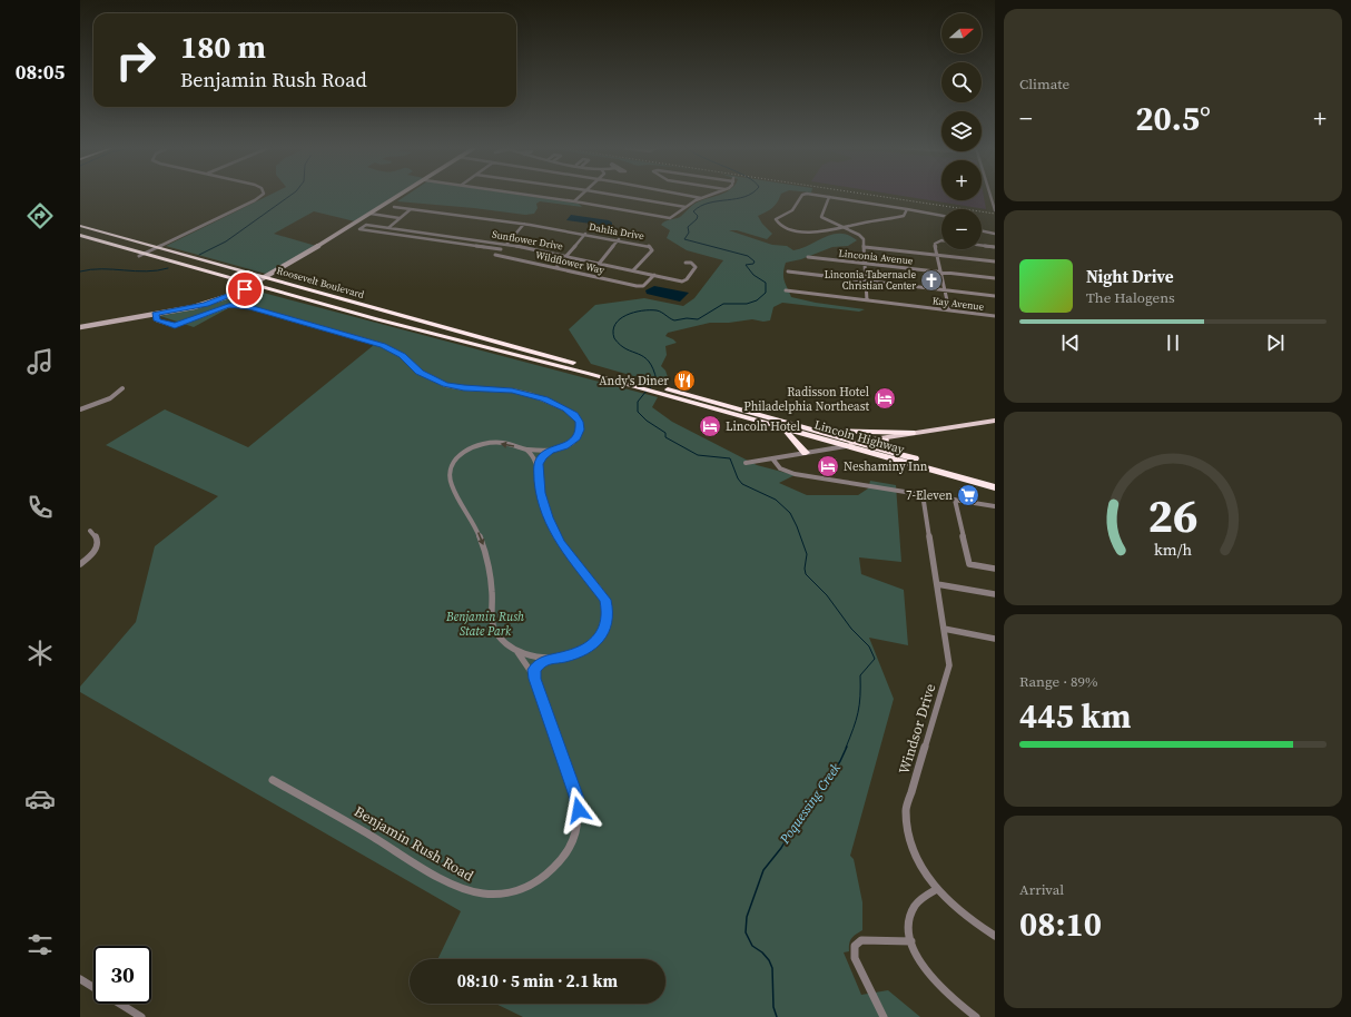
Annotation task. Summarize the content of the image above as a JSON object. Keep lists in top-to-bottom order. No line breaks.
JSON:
{"streets":{"highway":["Roosevelt Boulevard","Lincoln Highway"],"street":["Dahlia Drive","Sunflower Drive","Linconia Avenue","Wildflower Way","Kay Avenue","Windsor Drive","Benjamin Rush Road"]},"crossings":[["Dahlia Drive","Sunflower Drive"],["Sunflower Drive","Wildflower Way"],["Roosevelt Boulevard","Lincoln Highway"]],"water":["Poquessing Creek"],"parks":["Benjamin Rush State Park"],"places":{"church":["Linconia Tabernacle Christian Center"],"restaurant":["Andy's Diner"],"hotel":["Radisson Hotel Philadelphia Northeast","Lincoln Hotel","Neshaminy Inn"],"supermarket":["7-Eleven"]},"north":"right","page":{"tabs":"08:05","tile":["Climate",["Range · 89%","445 km"],["Arrival","08:10"]],"map_buttons":["+","−"],"turn":["180 m","Benjamin Rush Road"],"heat":["−","20.5°","+"],"song":["Night Drive","The Halogens"],"limit":"30","trip":"08:10 · 5 min · 2.1 km","gauge":["26","km/h"]}}
